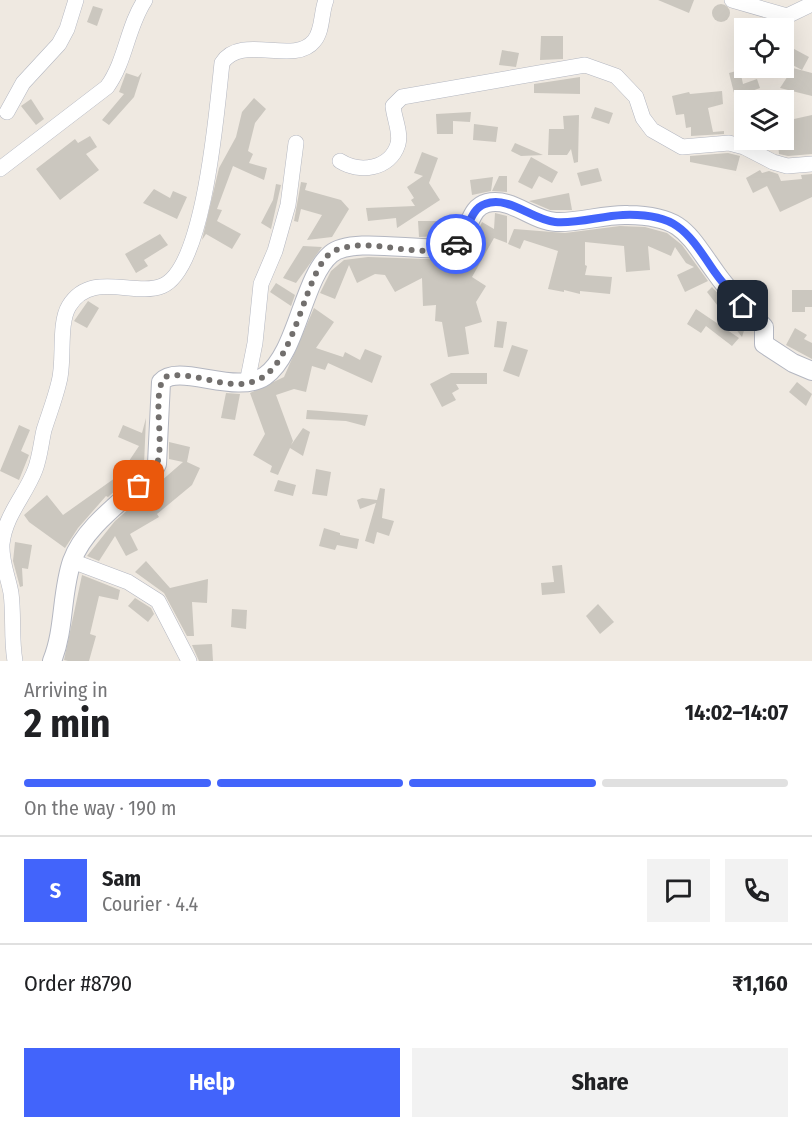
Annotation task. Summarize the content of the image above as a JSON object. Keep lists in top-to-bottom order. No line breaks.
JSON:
{"page":{"heading":["2 min","Arriving in","14:02–14:07"],"panel":["Sam","Courier · 4.4","Order #8790","₹1,160"],"bar":"On the way · 190 m","round":"S","buttons":["Help","Share"]}}
